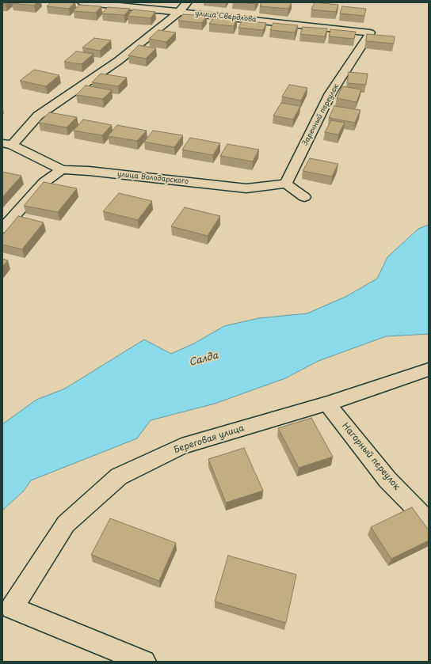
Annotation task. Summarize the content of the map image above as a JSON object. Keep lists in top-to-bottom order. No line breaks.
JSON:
{"streets":{"street":["улица Свердлова","Заречный переулок","улица Володарского","Береговая улица","Нагорный переулок"]},"crossings":[["улица Свердлова","Заречный переулок"],["Заречный переулок","улица Володарского"],["Береговая улица","Нагорный переулок"]],"water":["Салда"]}
